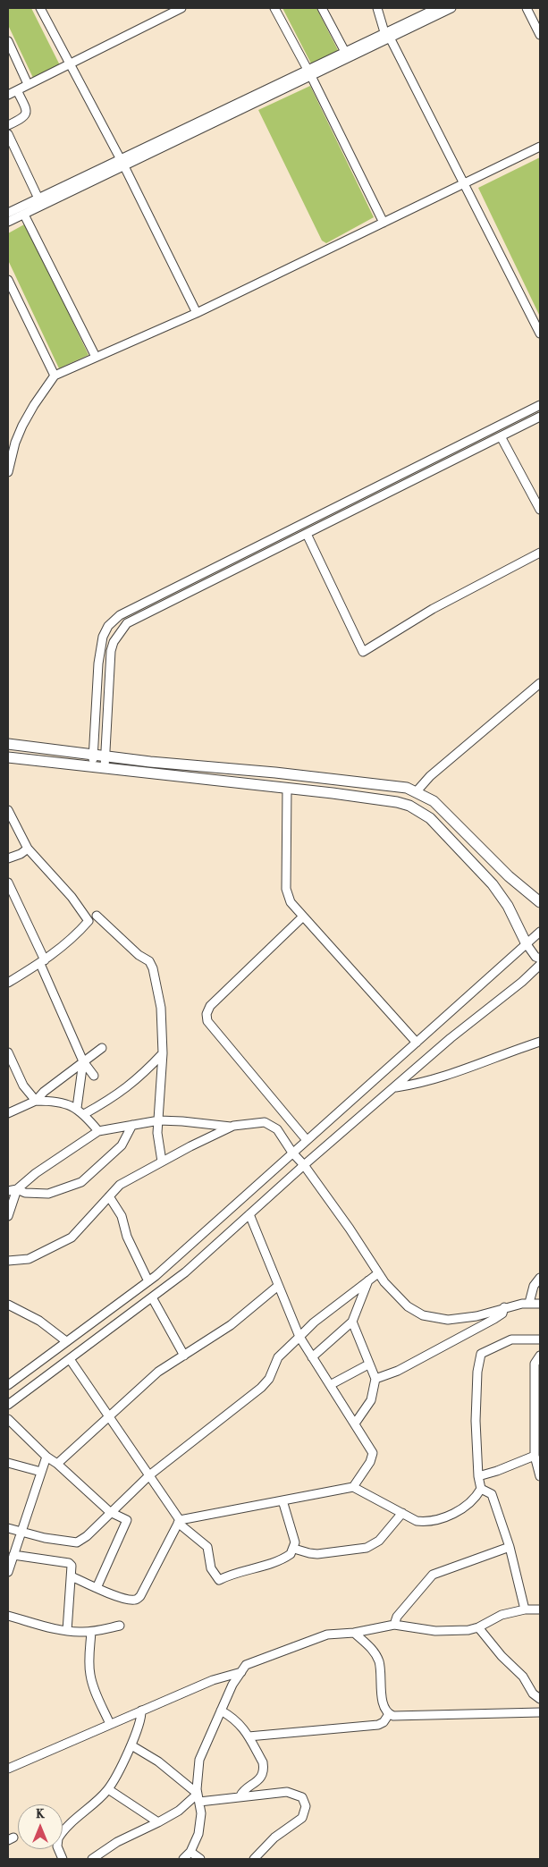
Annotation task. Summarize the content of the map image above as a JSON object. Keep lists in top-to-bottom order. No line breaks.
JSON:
{"north":"top"}
